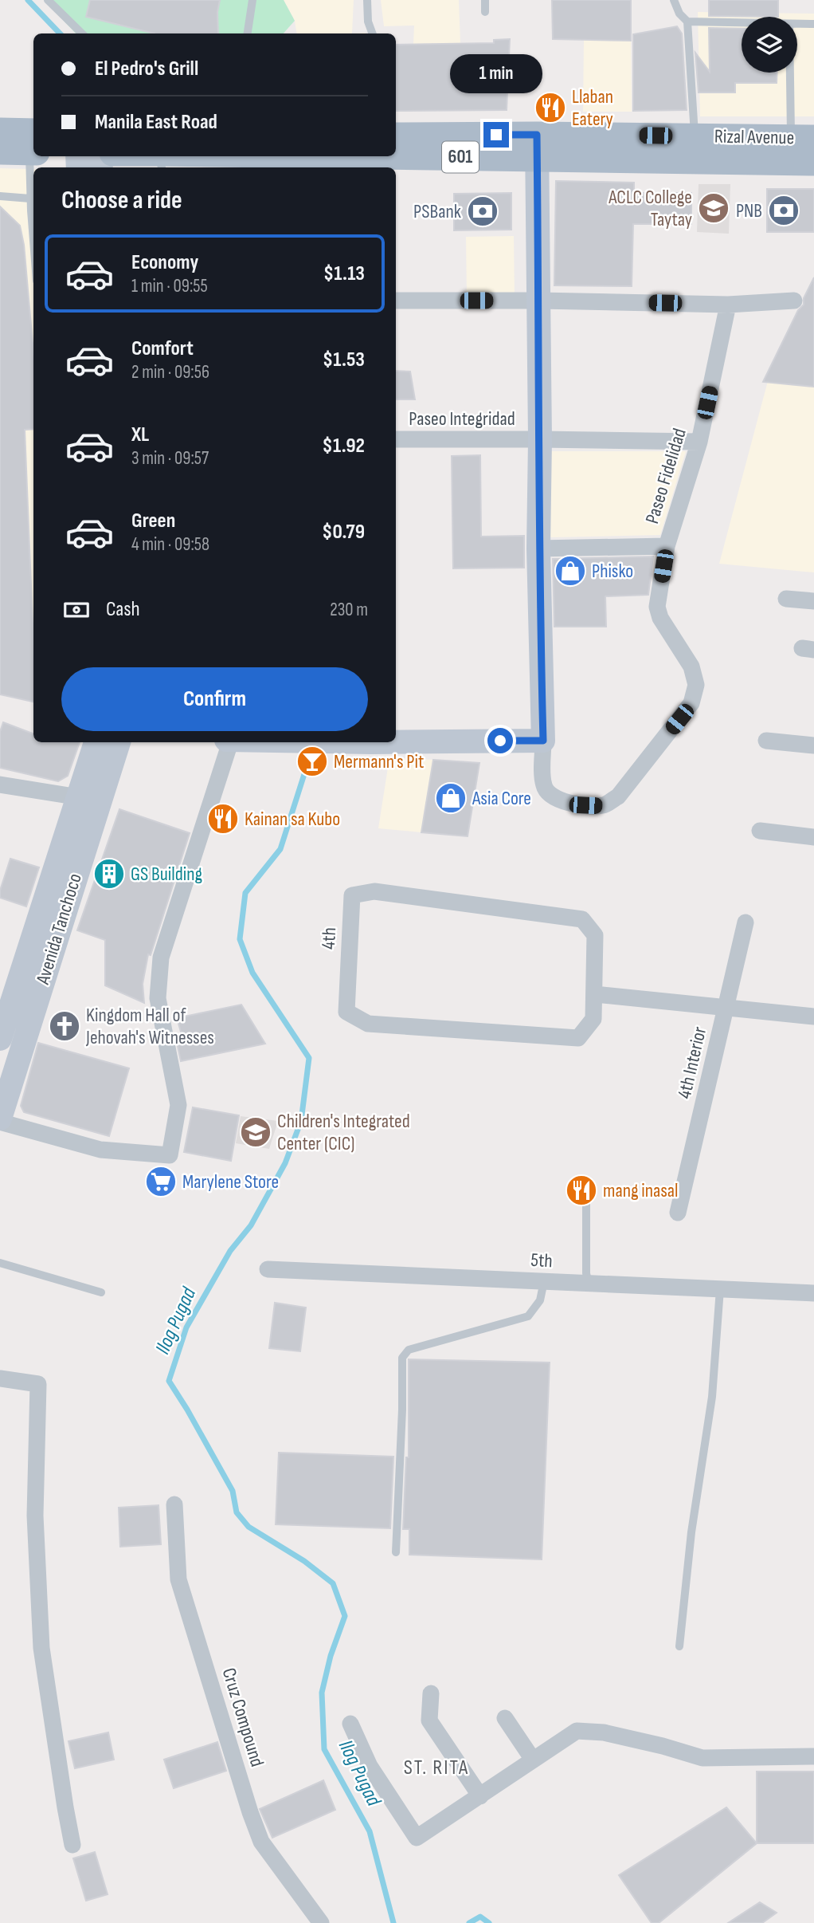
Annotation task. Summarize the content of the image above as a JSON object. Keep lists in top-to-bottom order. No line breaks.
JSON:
{"streets":{"main road":["Rizal Avenue","601"],"street":["Paseo Integridad","Paseo Fidelidad","Avenida Tanchoco","4th","4th Interior","5th","Cruz Compound"]},"crossings":[["Rizal Avenue","601"],["Paseo Integridad","Paseo Fidelidad"]],"districts":["ST. RITA"],"water":["Ilog Pugad"],"places":{"restaurant":["Llaban Eatery","Kainan sa Kubo","mang inasal"],"school or university":["ACLC College Taytay","Children's Integrated Center (CIC)"],"bank":["PNB","PSBank"],"shop":["Phisko","Asia Core"],"bar":["Mermann's Pit"],"building":["GS Building"],"church":["Kingdom Hall of Jehovah's Witnesses"],"supermarket":["Marylene Store"]},"page":{"banner":["El Pedro's Grill","Manila East Road"],"bubble":"1 min","heading":"Choose a ride","list":[{"name":"Economy","note":"1 min · 09:55","value":"$1.13"},{"name":"Comfort","note":"2 min · 09:56","value":"$1.53"},{"name":"XL","note":"3 min · 09:57","value":"$1.92"},{"name":"Green","note":"4 min · 09:58","value":"$0.79"}],"pay":["Cash","230 m"],"buttons":"Confirm"}}
